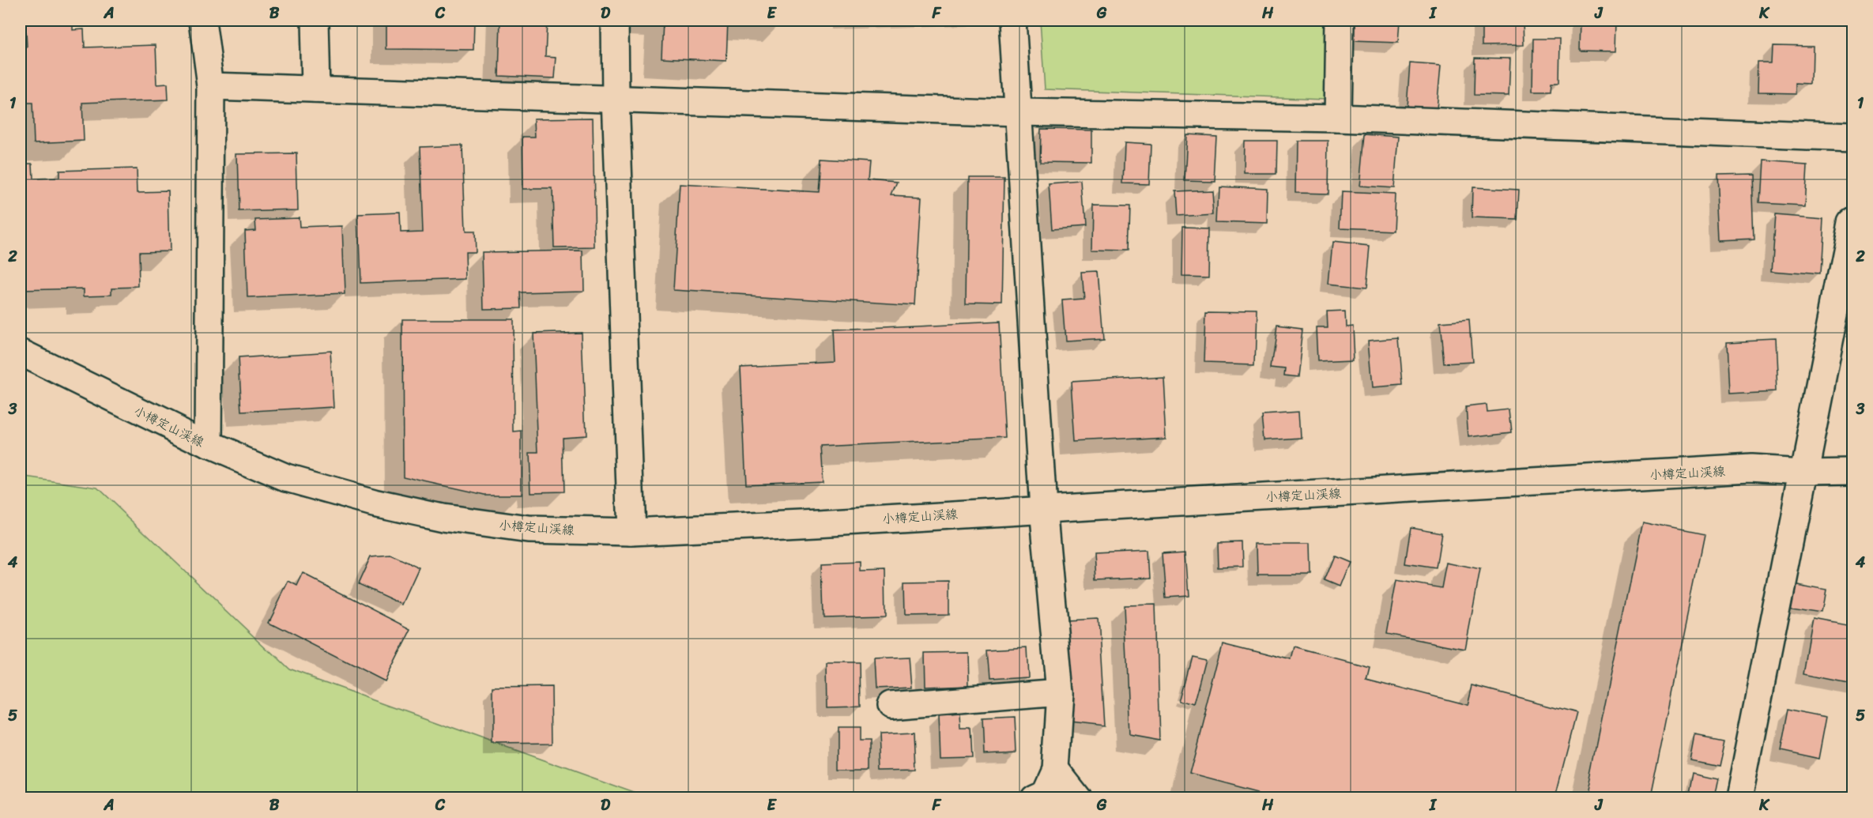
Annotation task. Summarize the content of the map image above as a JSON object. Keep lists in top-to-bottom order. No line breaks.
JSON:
{"streets":{"street":["小樽定山渓線"]},"grid":{"columns":["A","B","C","D","E","F","G","H","I","J","K"],"rows":["1","2","3","4","5"]}}
